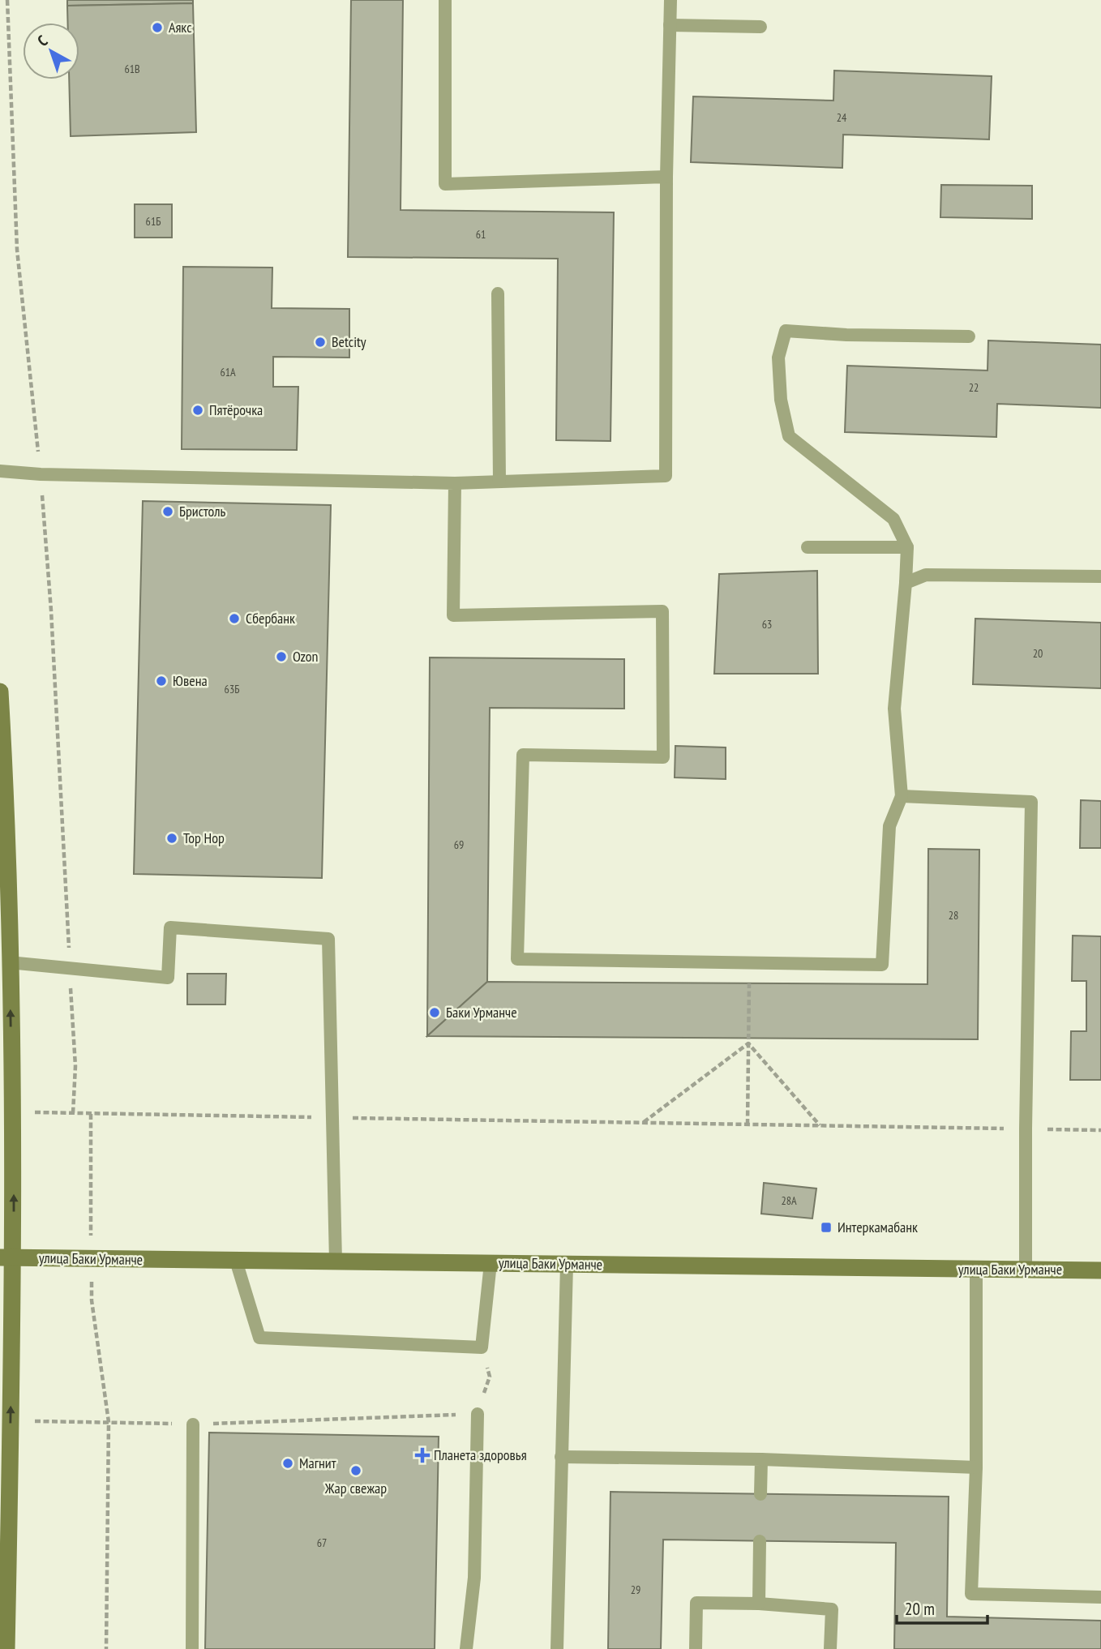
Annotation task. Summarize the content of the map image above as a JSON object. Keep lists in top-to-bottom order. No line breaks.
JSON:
{"streets":{"street":["улица Баки Урманче"]},"places":{"other":["Аякс","Betcity","Пятёрочка","Бристоль","Сбербанк","Ozon","Ювена","Top Hop","Баки Урманче","Магнит","Жар свежар"],"transit":["Интеркамабанк"],"health":["Планета здоровья"]},"house_numbers":["61В","24","61Б","61","61А","22","63","20","63Б","69","28","28А","67","29"],"scale_bar":"20 m","north":"top left"}
